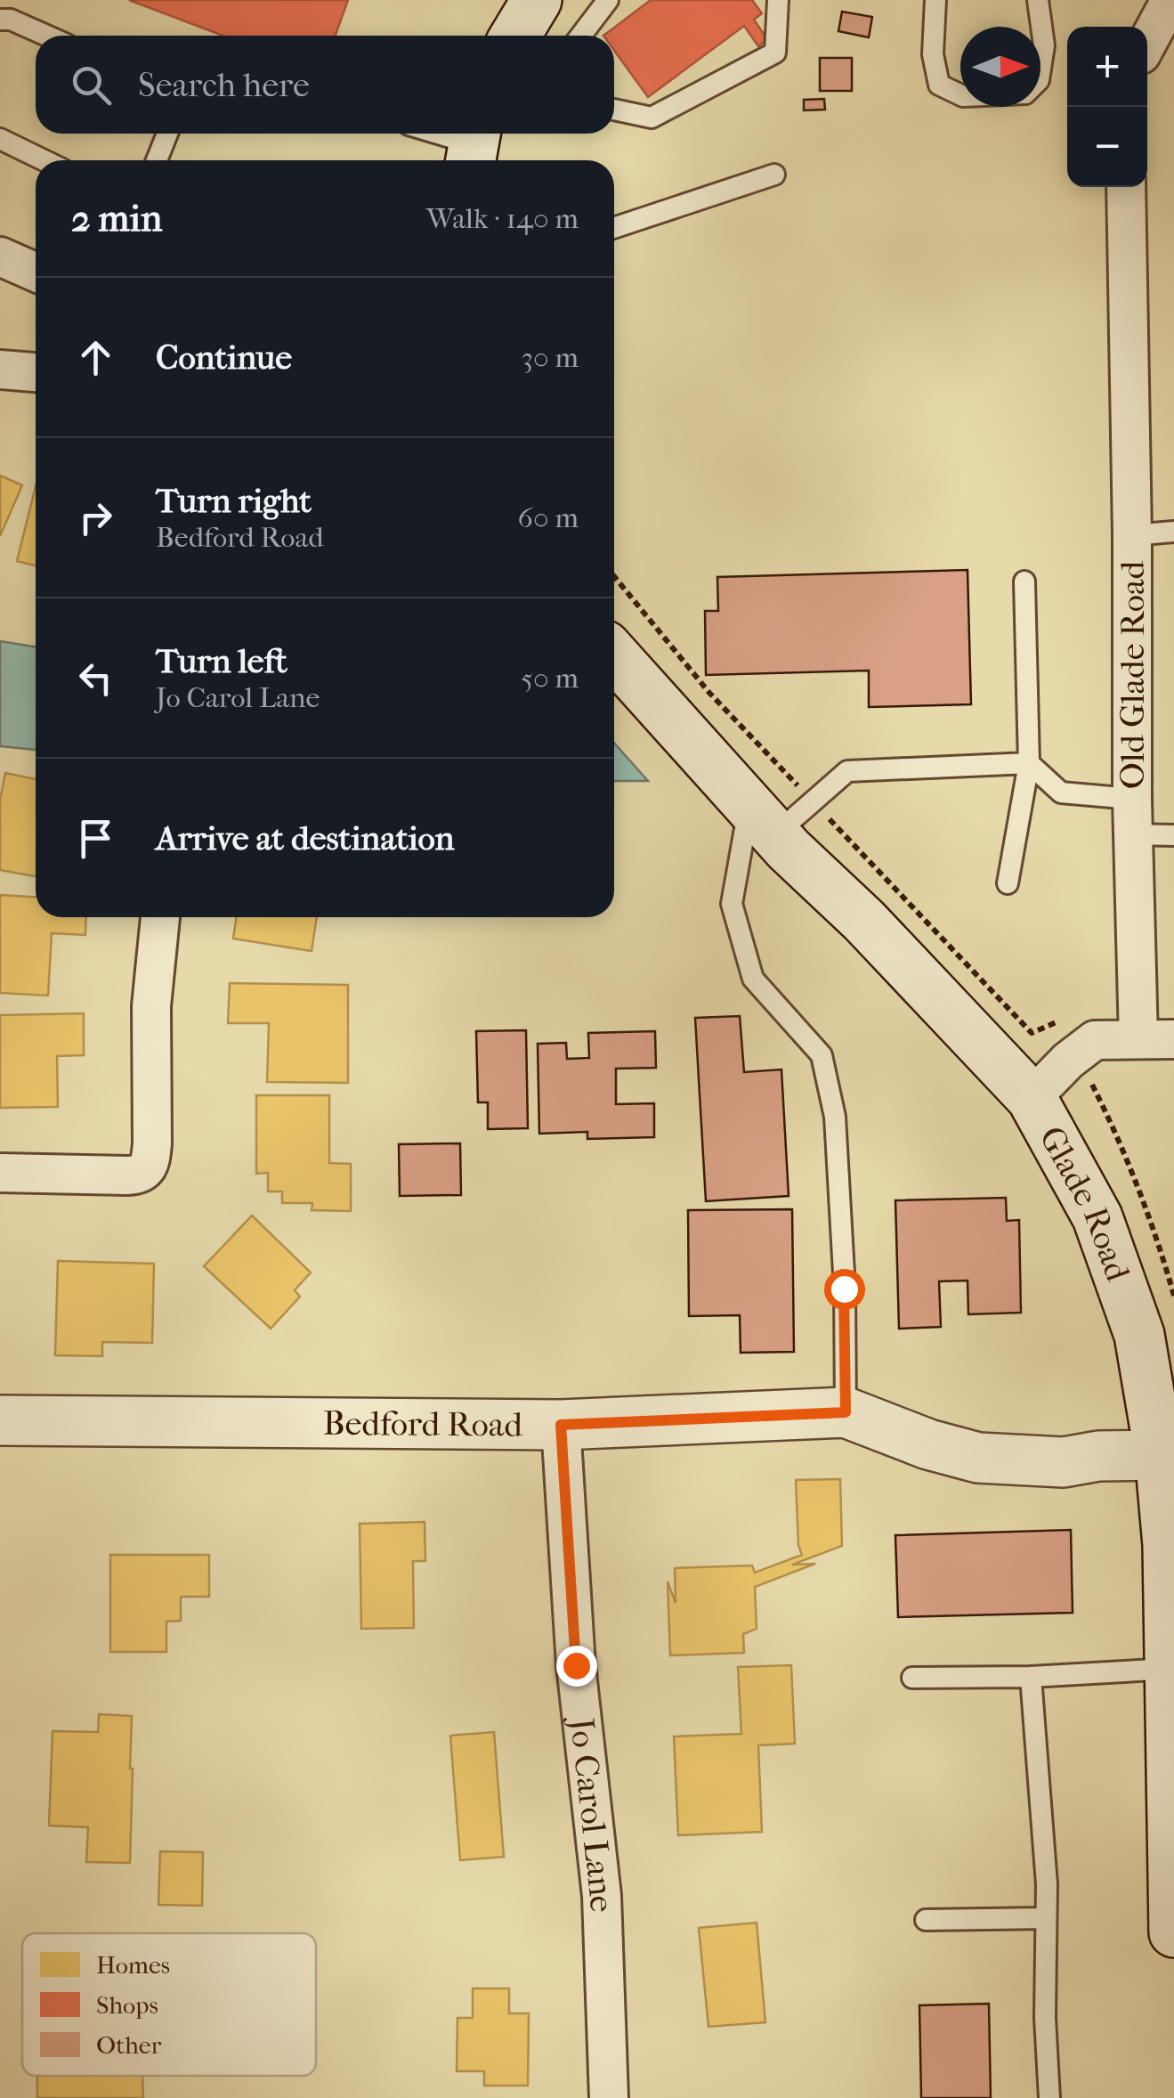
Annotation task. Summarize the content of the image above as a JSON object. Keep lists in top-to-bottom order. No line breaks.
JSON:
{"streets":{"main road":["Glade Road","Bedford Road"],"street":["Old Glade Road","Jo Carol Lane"]},"crossings":[["Old Glade Road","Glade Road"],["Glade Road","Bedford Road"],["Bedford Road","Jo Carol Lane"]],"legend":["Homes","Shops","Other"],"north":"right","page":{"map_buttons":["+","−"],"search":"Search here","heading":["2 min","Walk · 140 m"],"list":[["Continue","30 m"],["Turn right","Bedford Road","60 m"],["Turn left","Jo Carol Lane","50 m"],"Arrive at destination"]}}
